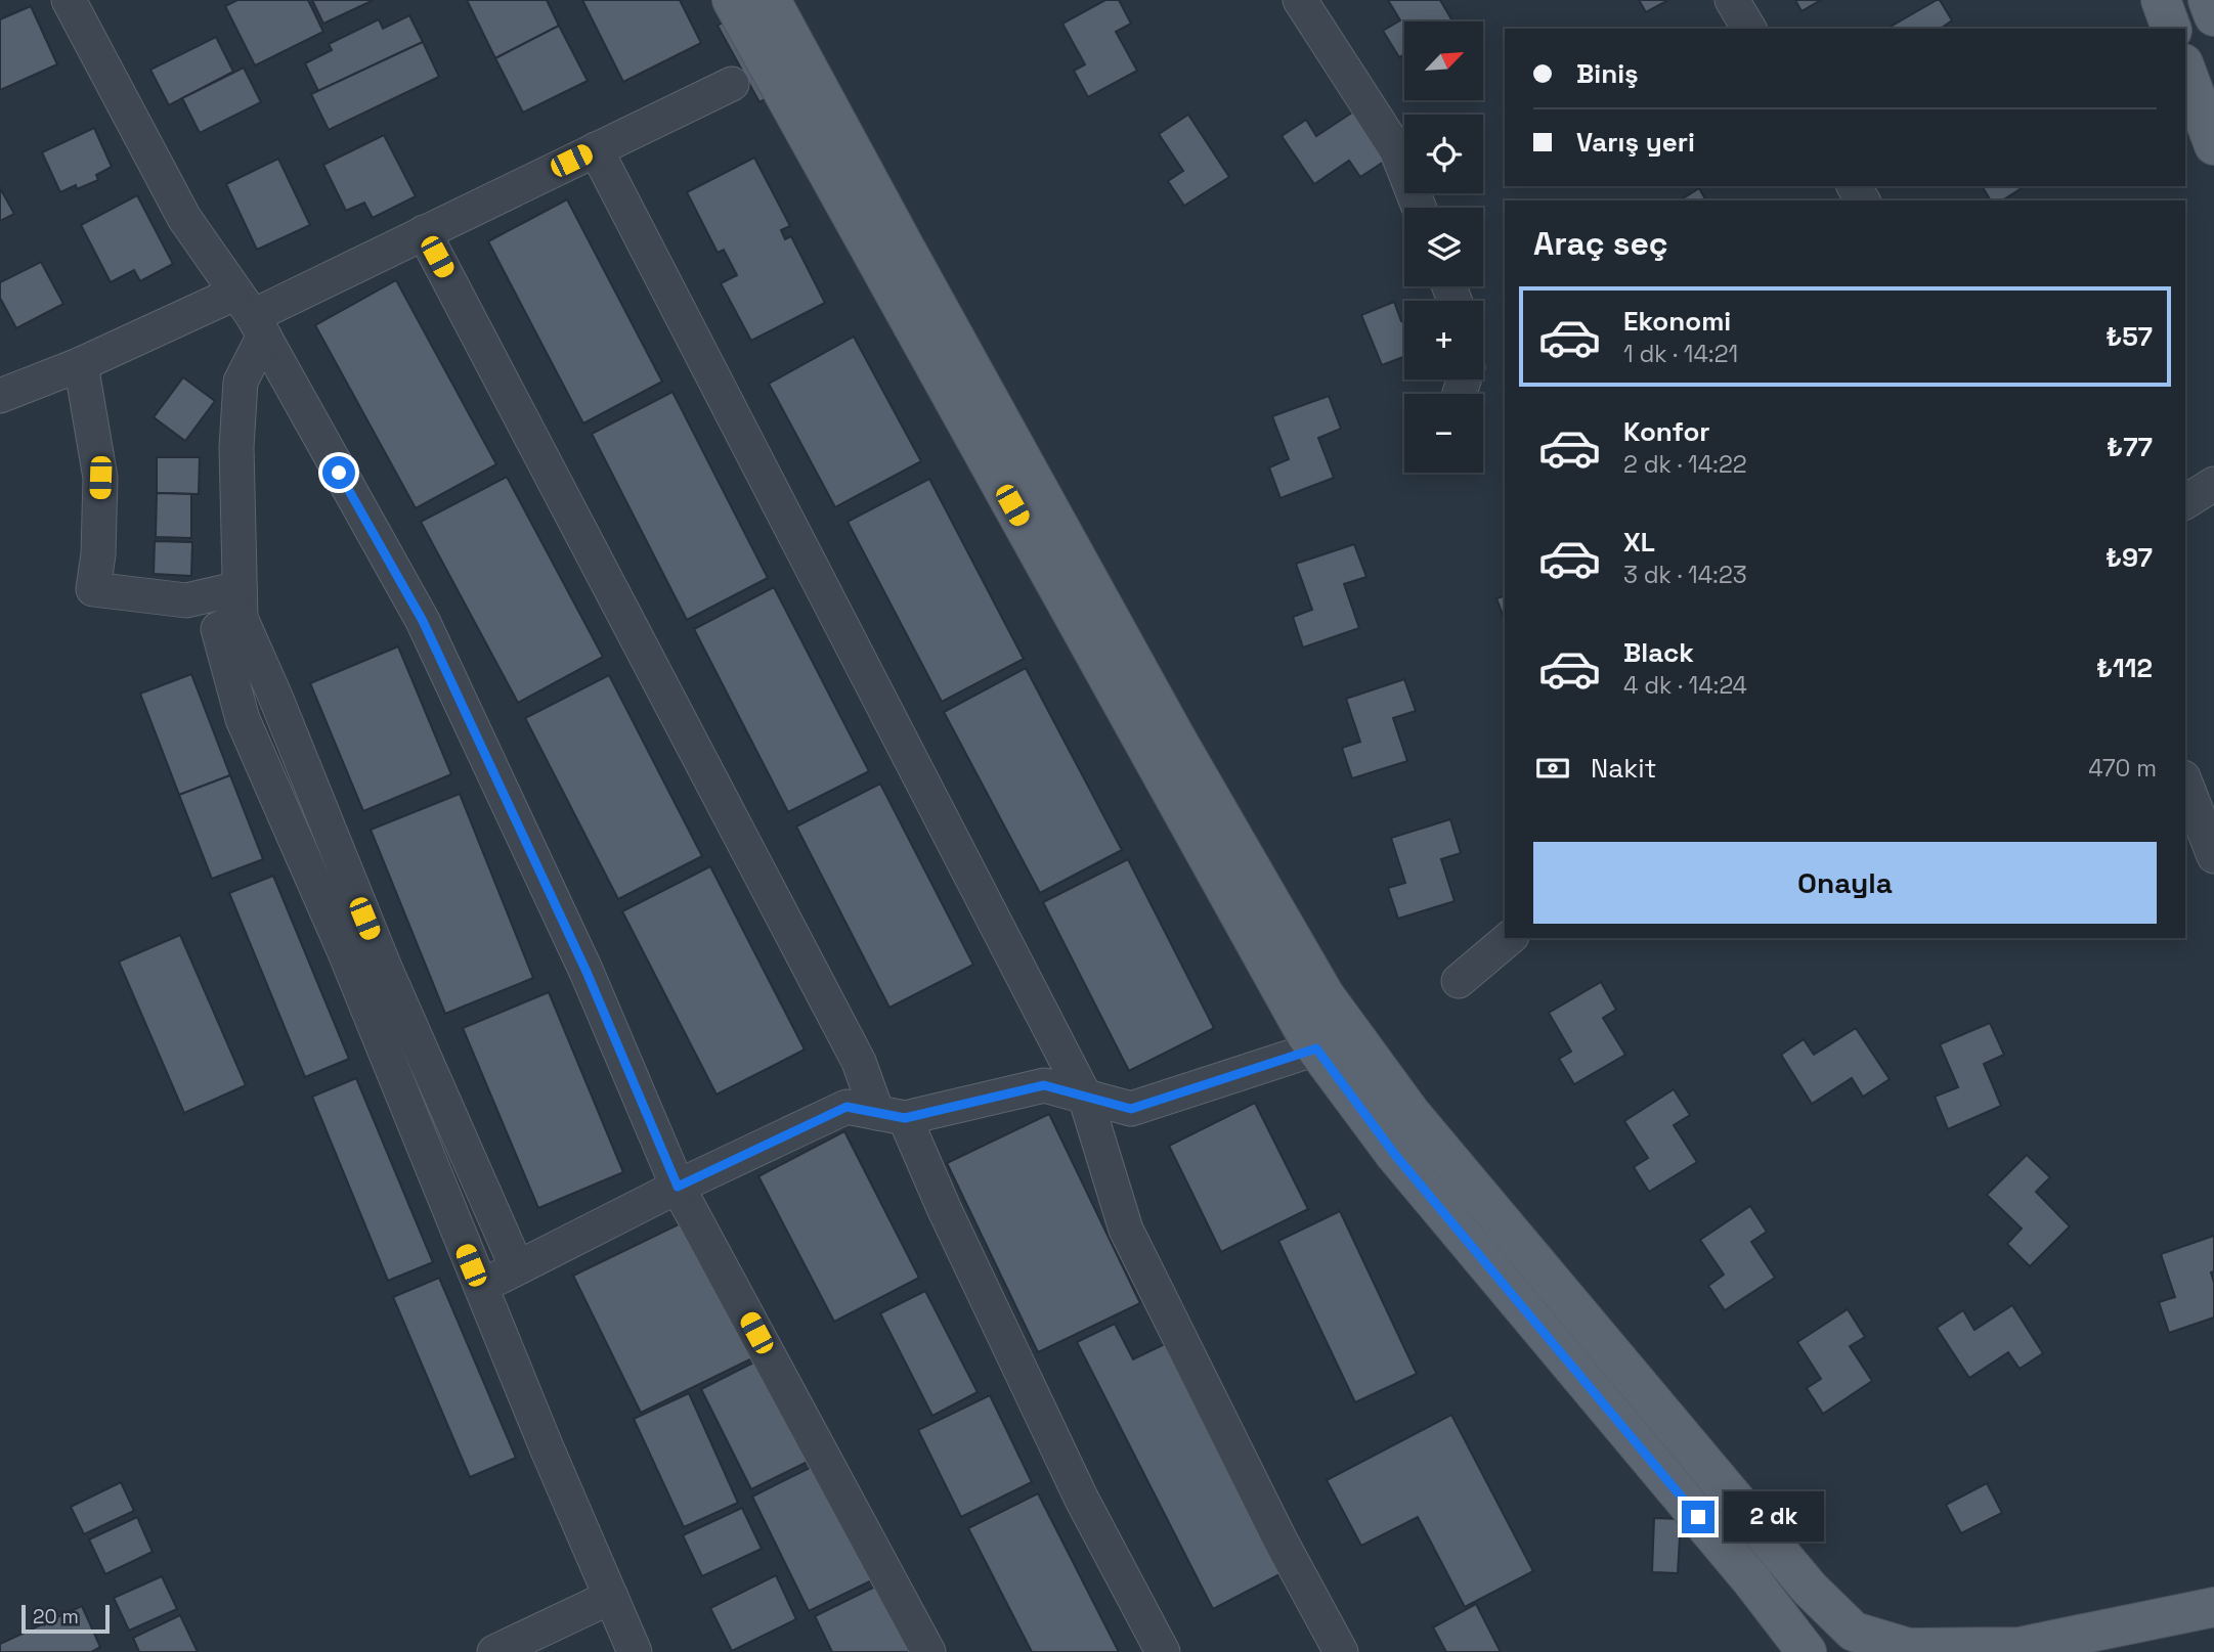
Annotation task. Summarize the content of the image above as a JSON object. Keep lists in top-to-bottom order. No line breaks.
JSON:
{"scale_bar":"20 m","north":"top right","page":{"map_buttons":["+","−"],"banner":["Biniş","Varış yeri"],"heading":"Araç seç","list":[{"name":"Ekonomi","note":"1 dk · 14:21","value":"₺57"},{"name":"Konfor","note":"2 dk · 14:22","value":"₺77"},{"name":"XL","note":"3 dk · 14:23","value":"₺97"},{"name":"Black","note":"4 dk · 14:24","value":"₺112"}],"pay":["Nakit","470 m"],"buttons":"Onayla","bubble":"2 dk","scale":"20 m"}}
